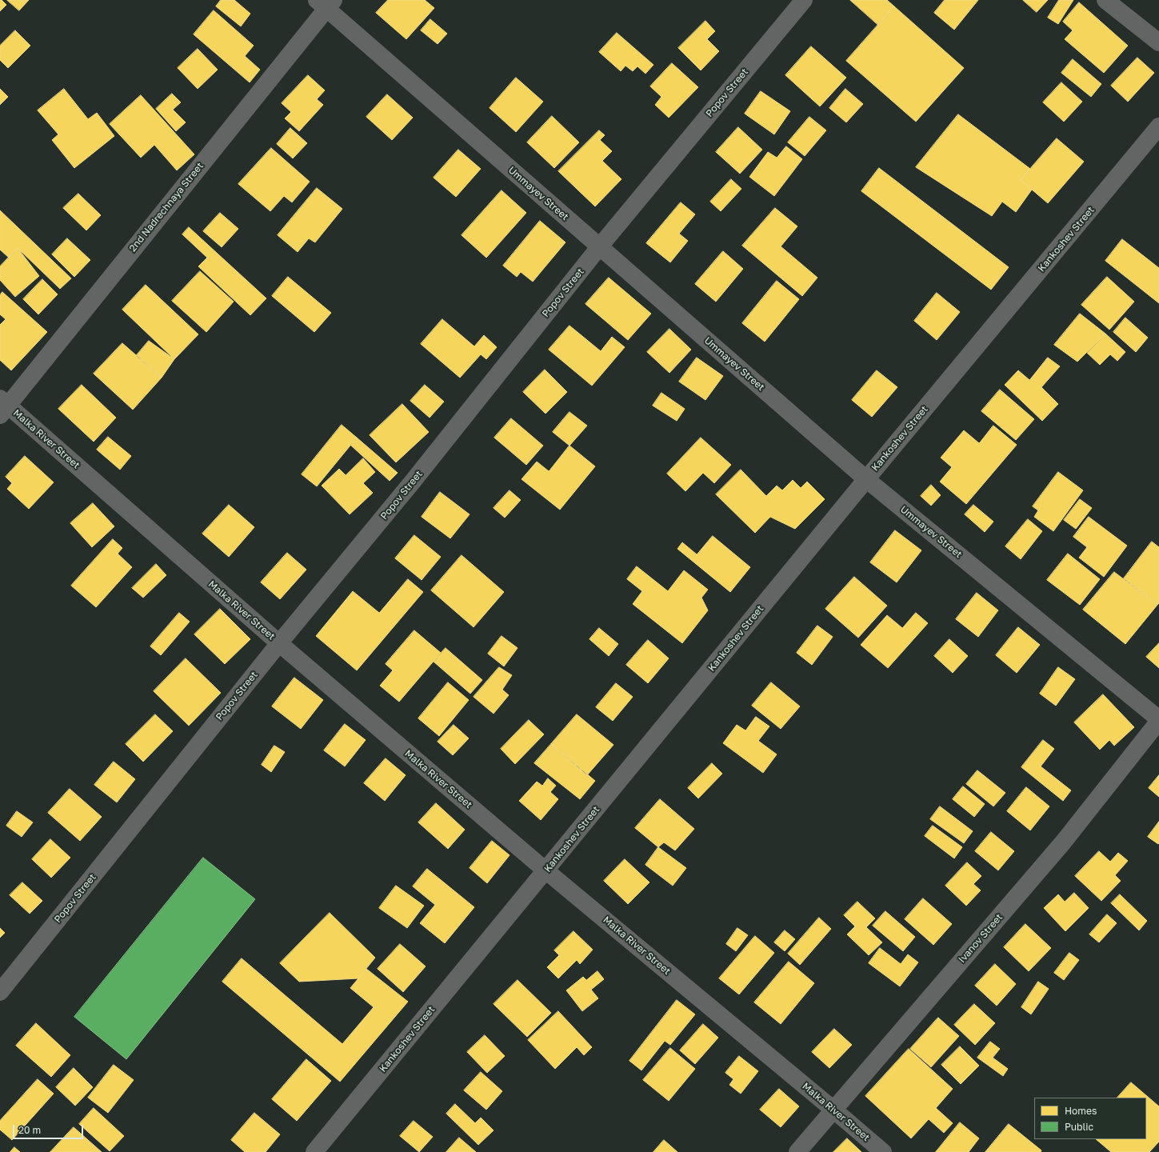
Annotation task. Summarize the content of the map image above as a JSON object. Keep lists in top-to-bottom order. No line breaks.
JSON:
{"streets":{"street":["Popov Street","Ummayev Street","2nd Nadrechnaya Street","Kankoshev Street","Malka River Street","Ivanov Street"]},"crossings":[["Popov Street","Ummayev Street"],["Popov Street","Malka River Street"],["Ummayev Street","2nd Nadrechnaya Street"],["Ummayev Street","Kankoshev Street"],["Ummayev Street","Ivanov Street"],["2nd Nadrechnaya Street","Malka River Street"],["Kankoshev Street","Malka River Street"],["Malka River Street","Ivanov Street"]],"legend":["Homes","Public"],"scale_bar":"20 m"}
